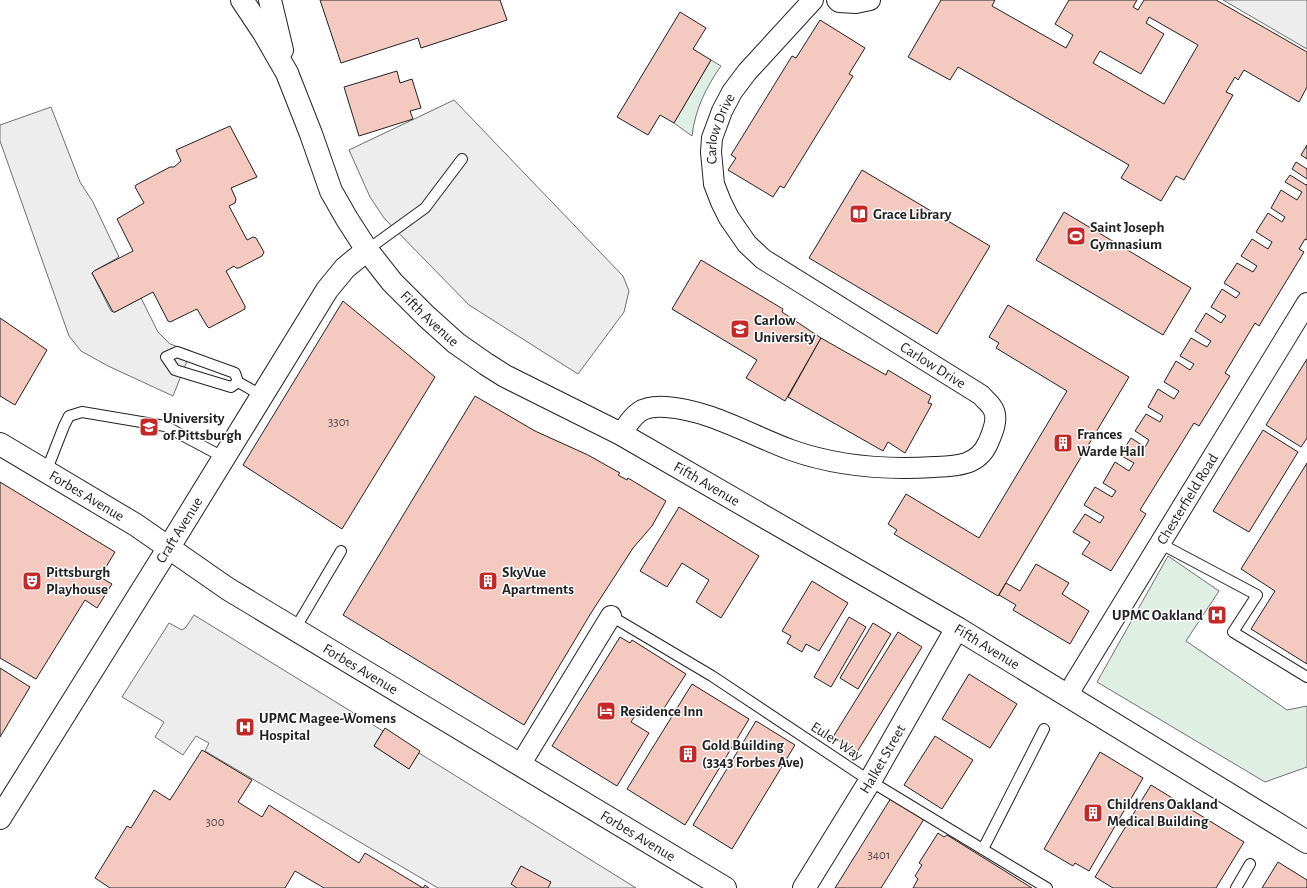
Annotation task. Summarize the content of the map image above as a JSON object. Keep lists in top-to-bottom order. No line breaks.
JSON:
{"streets":{"main road":["Fifth Avenue","Forbes Avenue","Craft Avenue","Halket Street"],"street":["Carlow Drive","Chesterfield Road"],"lane":["Euler Way"]},"crossings":[["Carlow Drive","Fifth Avenue"],["Fifth Avenue","Chesterfield Road"],["Fifth Avenue","Craft Avenue"],["Fifth Avenue","Halket Street"],["Forbes Avenue","Craft Avenue"],["Euler Way","Halket Street"]],"places":{"library":["Grace Library"],"sports":["Saint Joseph Gymnasium"],"school or university":["Carlow University","University of Pittsburgh"],"building":["Frances Warde Hall","SkyVue Apartments","Gold Building (3343 Forbes Ave)","Childrens Oakland Medical Building"],"theatre":["Pittsburgh Playhouse"],"hospital":["UPMC Oakland","UPMC Magee-Womens Hospital"],"hotel":["Residence Inn"]},"house_numbers":["3301","300","3401"]}
